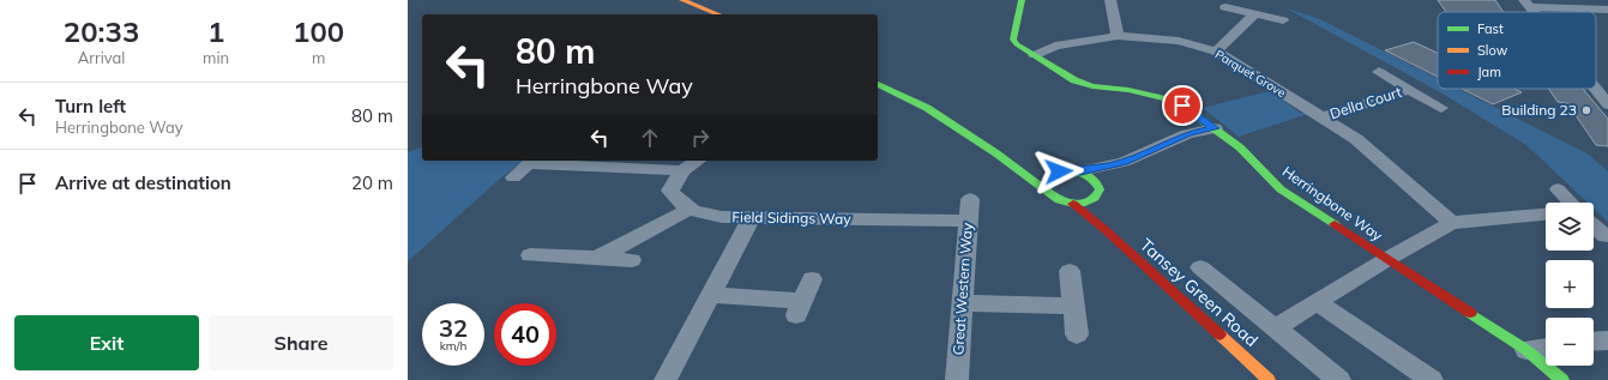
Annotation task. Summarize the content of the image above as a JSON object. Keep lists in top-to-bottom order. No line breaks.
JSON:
{"streets":{"street":["Parquet Grove","Della Court","Herringbone Way","Field Sidings Way","Great Western Way","Tansey Green Road"]},"crossings":[["Parquet Grove","Della Court"],["Parquet Grove","Herringbone Way"],["Field Sidings Way","Great Western Way"]],"places":["Building 23"],"legend":["Fast","Slow","Jam"],"page":{"eta":["20:33","Arrival","1","min","100","m"],"turn":["80 m","Herringbone Way"],"list":[{"name":"Turn left","note":"Herringbone Way","value":"80 m"},{"name":"Arrive at destination","value":"20 m"}],"map_buttons":["+","−"],"speed":"32 km/h","limit":"40","buttons":["Exit","Share"]}}
